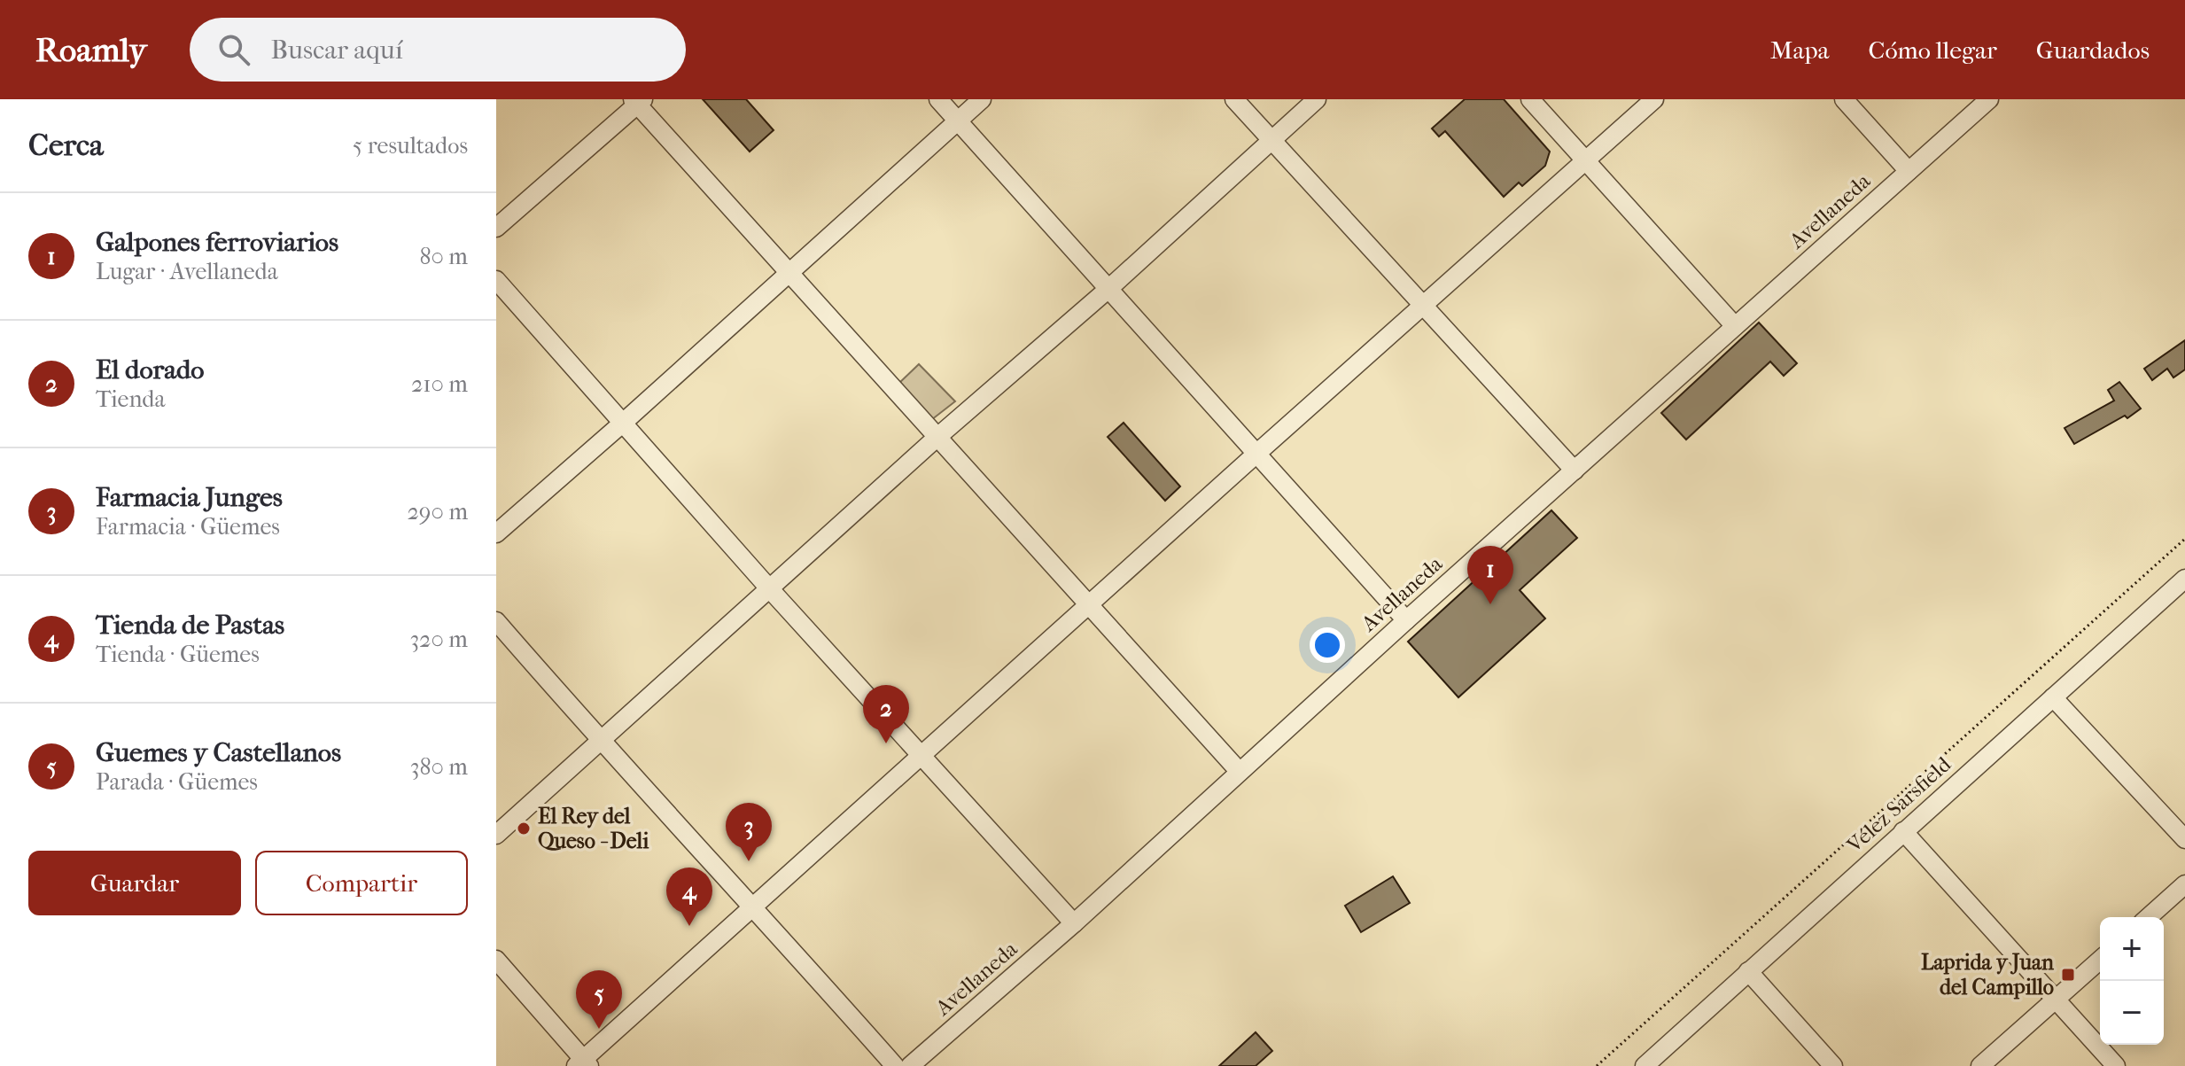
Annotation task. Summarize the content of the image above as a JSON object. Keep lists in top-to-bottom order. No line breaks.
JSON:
{"streets":{"street":["Avellaneda","Vélez Sarsfield"]},"places":{"other":["El Rey del Queso - Deli"],"transit":["Laprida y Juan del Campillo"]},"page":{"header":"Roamly","search":"Buscar aquí","nav":["Mapa","Cómo llegar","Guardados"],"heading":["Cerca","5 resultados"],"list":[{"mark":"1","name":"Galpones ferroviarios","note":"Lugar · Avellaneda","value":"80 m"},{"mark":"2","name":"El dorado","note":"Tienda","value":"210 m"},{"mark":"3","name":"Farmacia Junges","note":"Farmacia · Güemes","value":"290 m"},{"mark":"4","name":"Tienda de Pastas","note":"Tienda · Güemes","value":"320 m"},{"mark":"5","name":"Guemes y Castellanos","note":"Parada · Güemes","value":"380 m"}],"pins":["1","2","3","4","5"],"buttons":["Guardar","Compartir"],"map_buttons":["+","−"]}}
